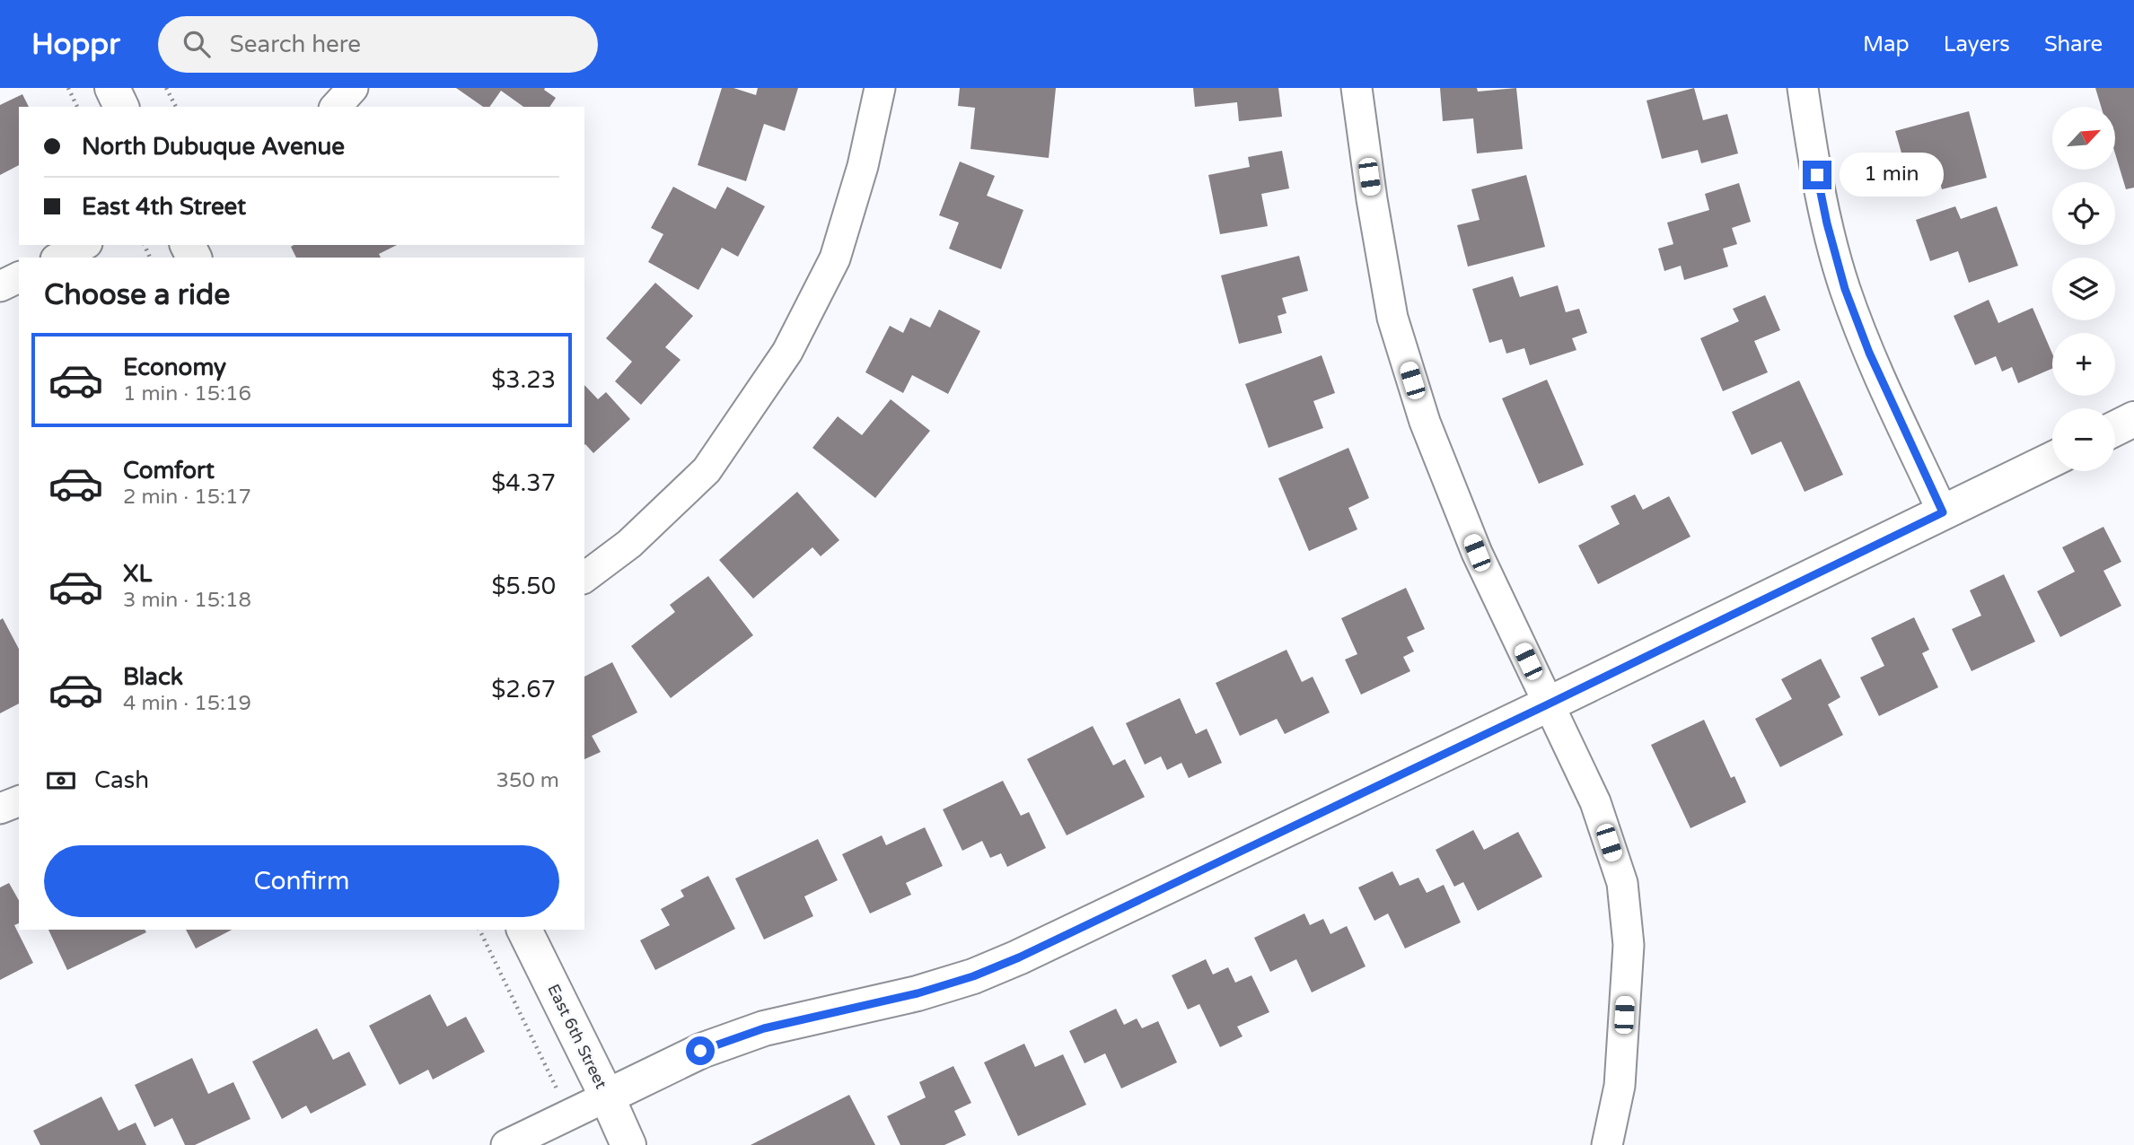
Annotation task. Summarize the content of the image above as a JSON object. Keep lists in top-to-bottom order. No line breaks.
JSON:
{"streets":{"street":["East 6th Street"]},"north":"top right","page":{"header":"Hoppr","search":"Search here","nav":["Map","Layers","Share"],"map_buttons":["+","−"],"banner":["North Dubuque Avenue","East 4th Street"],"bubble":"1 min","heading":"Choose a ride","list":[{"name":"Economy","note":"1 min · 15:16","value":"$3.23"},{"name":"Comfort","note":"2 min · 15:17","value":"$4.37"},{"name":"XL","note":"3 min · 15:18","value":"$5.50"},{"name":"Black","note":"4 min · 15:19","value":"$2.67"}],"pay":["Cash","350 m"],"buttons":"Confirm"}}
